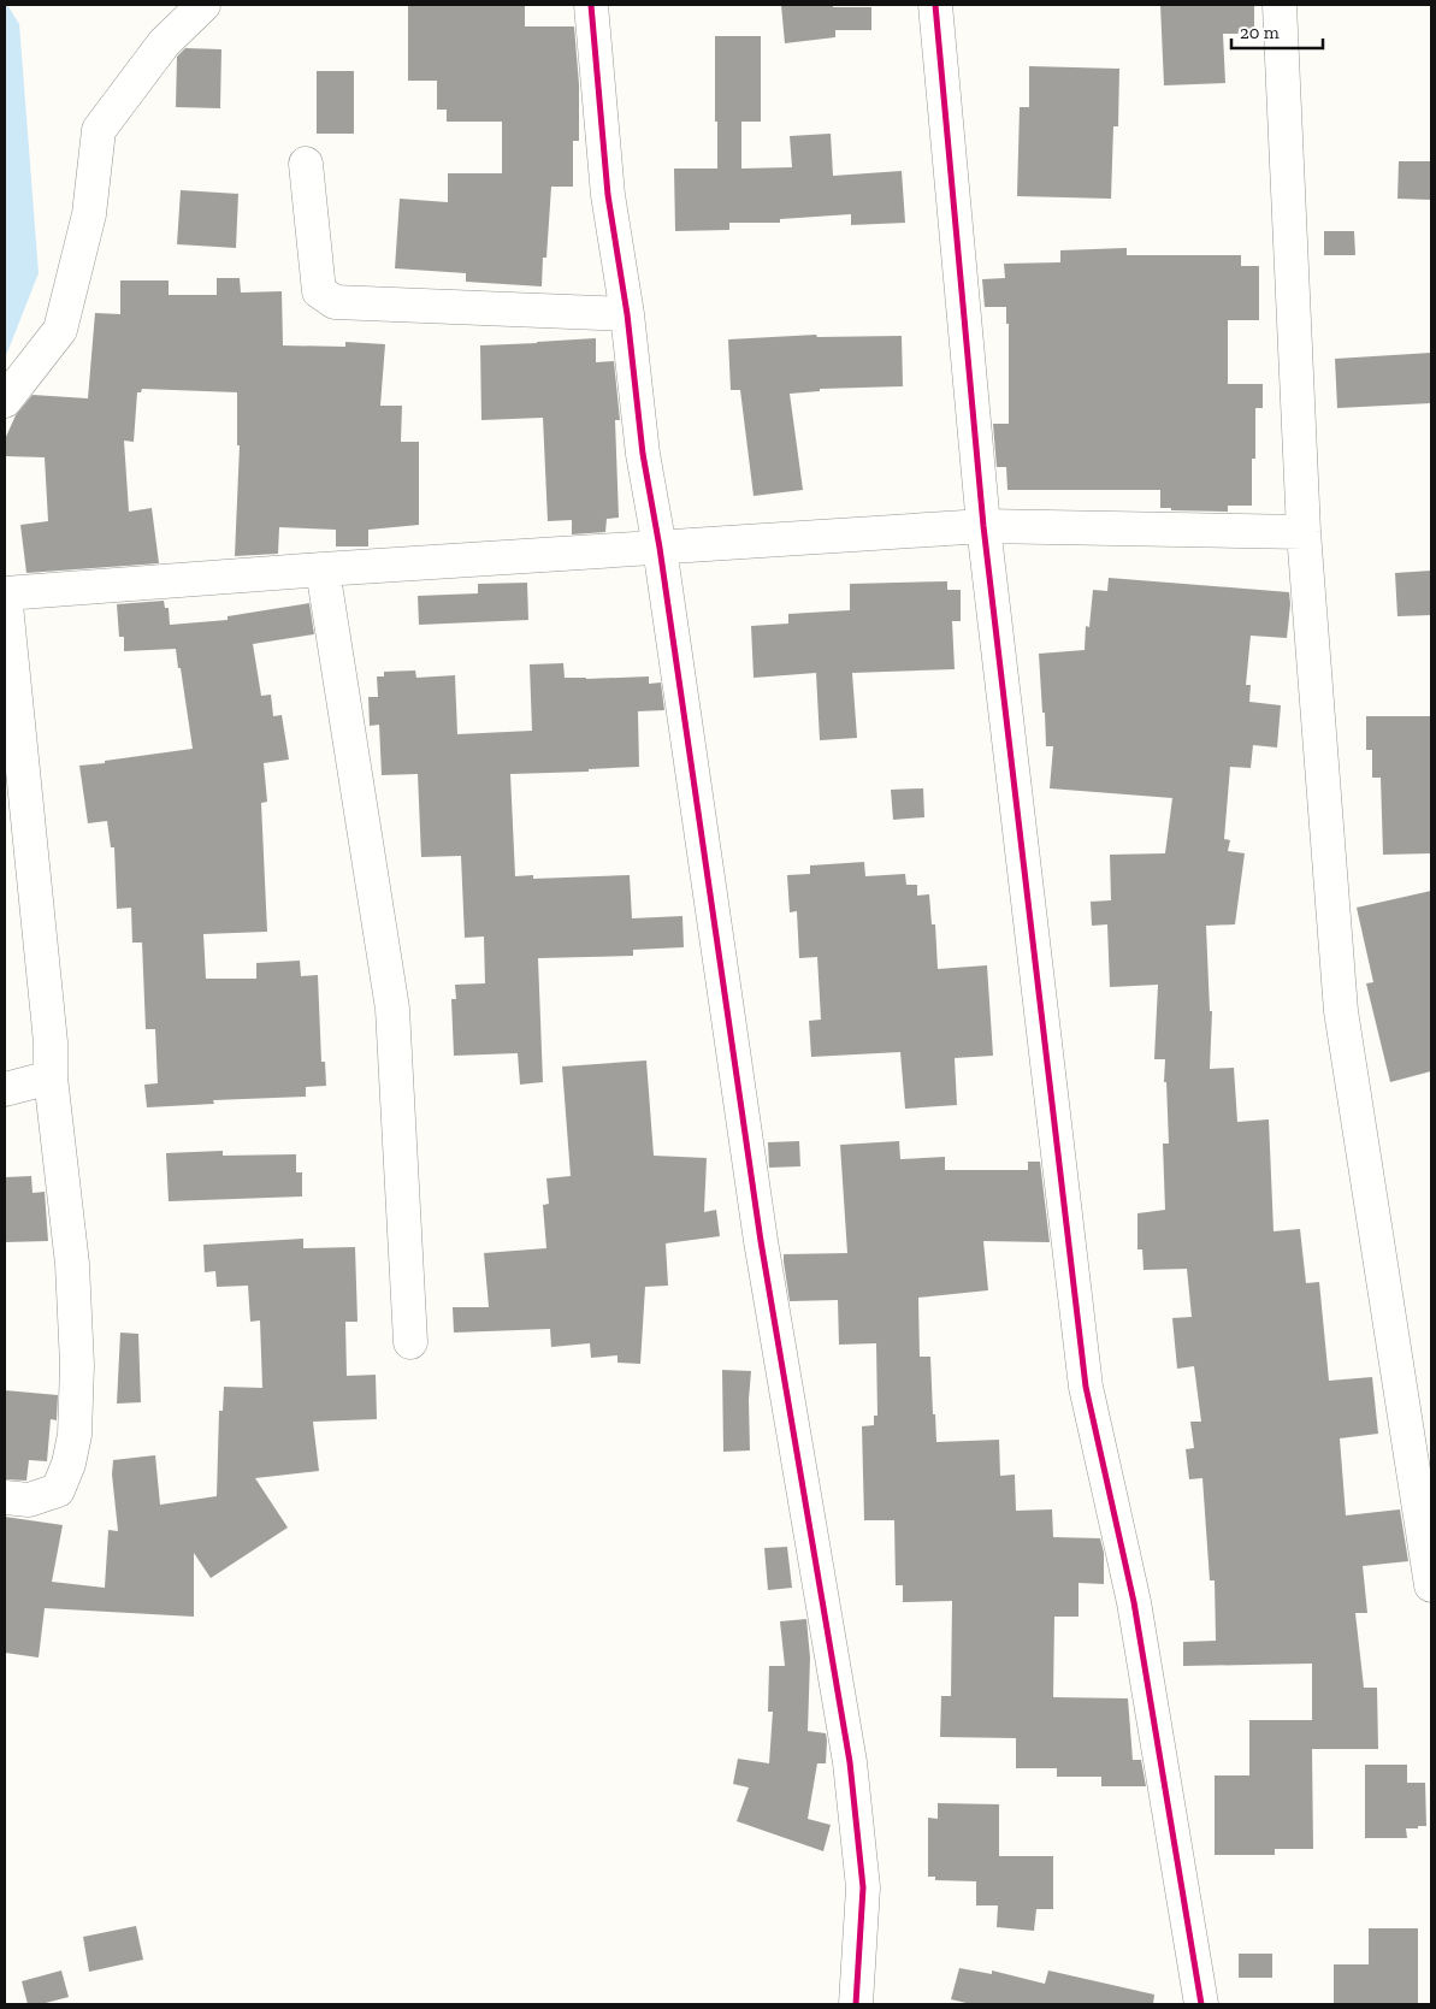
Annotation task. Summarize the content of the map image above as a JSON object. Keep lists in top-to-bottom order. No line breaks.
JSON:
{"scale_bar":"20 m"}
